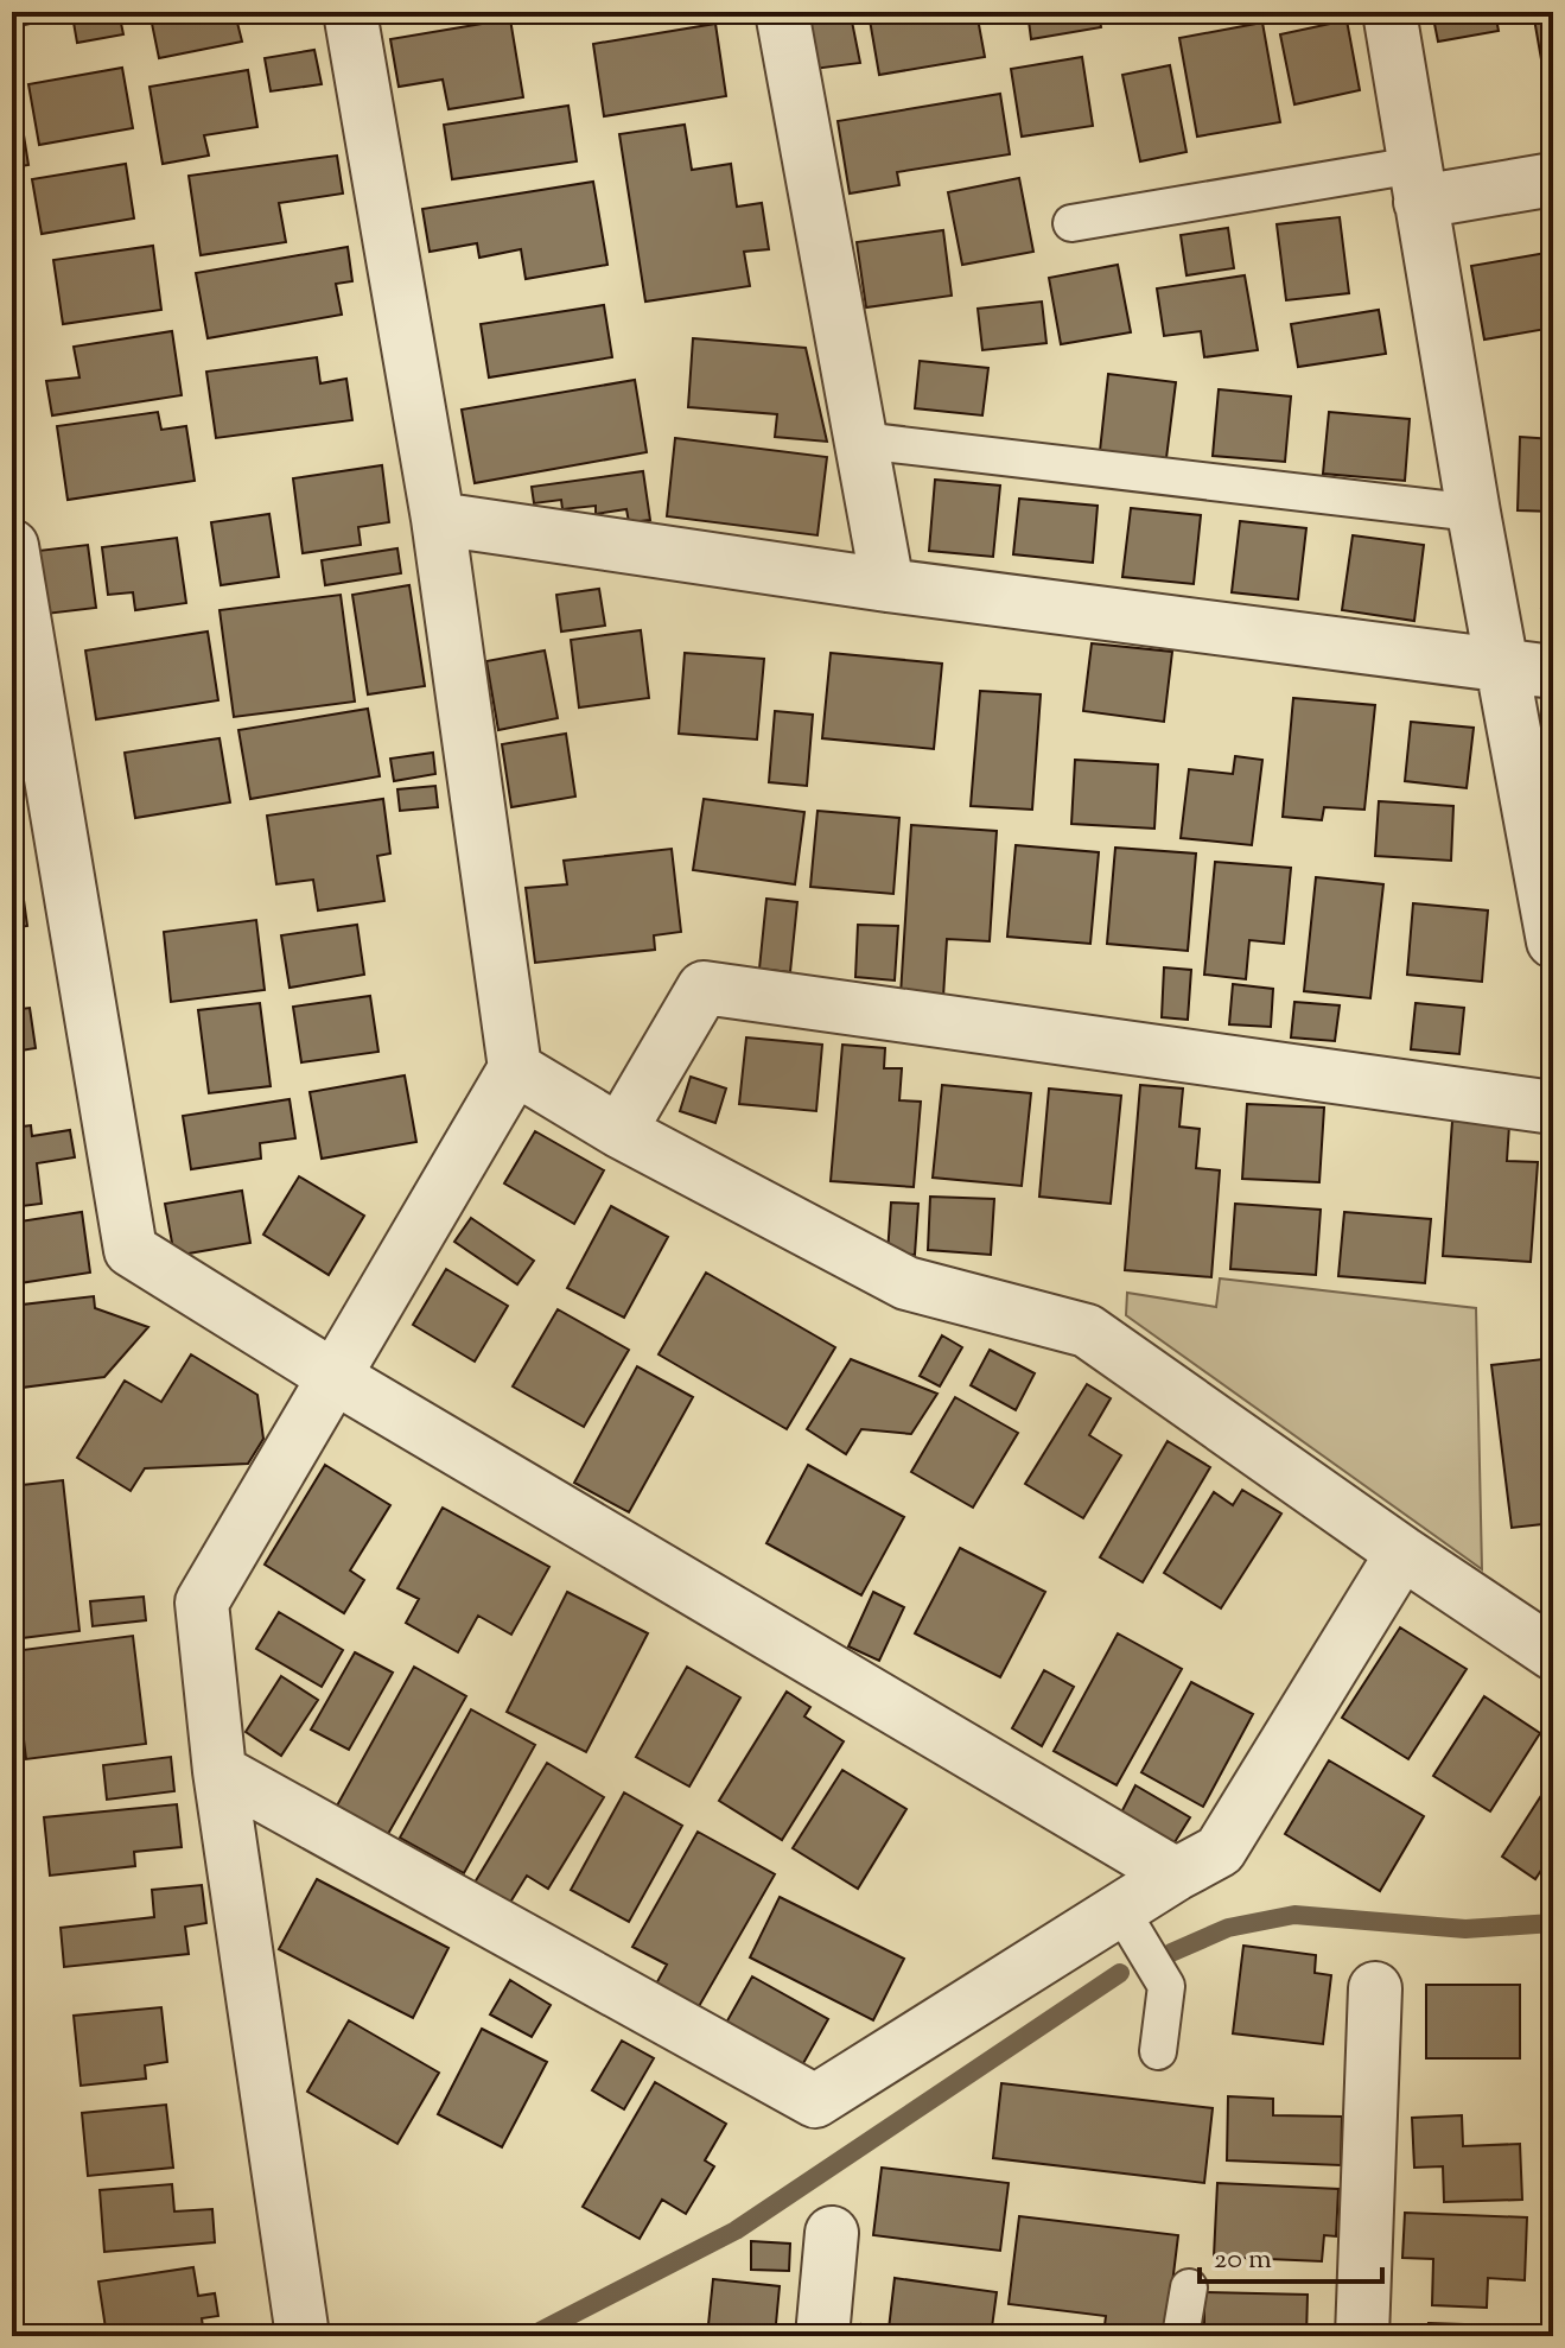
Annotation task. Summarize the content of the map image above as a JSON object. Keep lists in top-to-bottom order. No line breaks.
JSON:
{"scale_bar":"20 m"}
